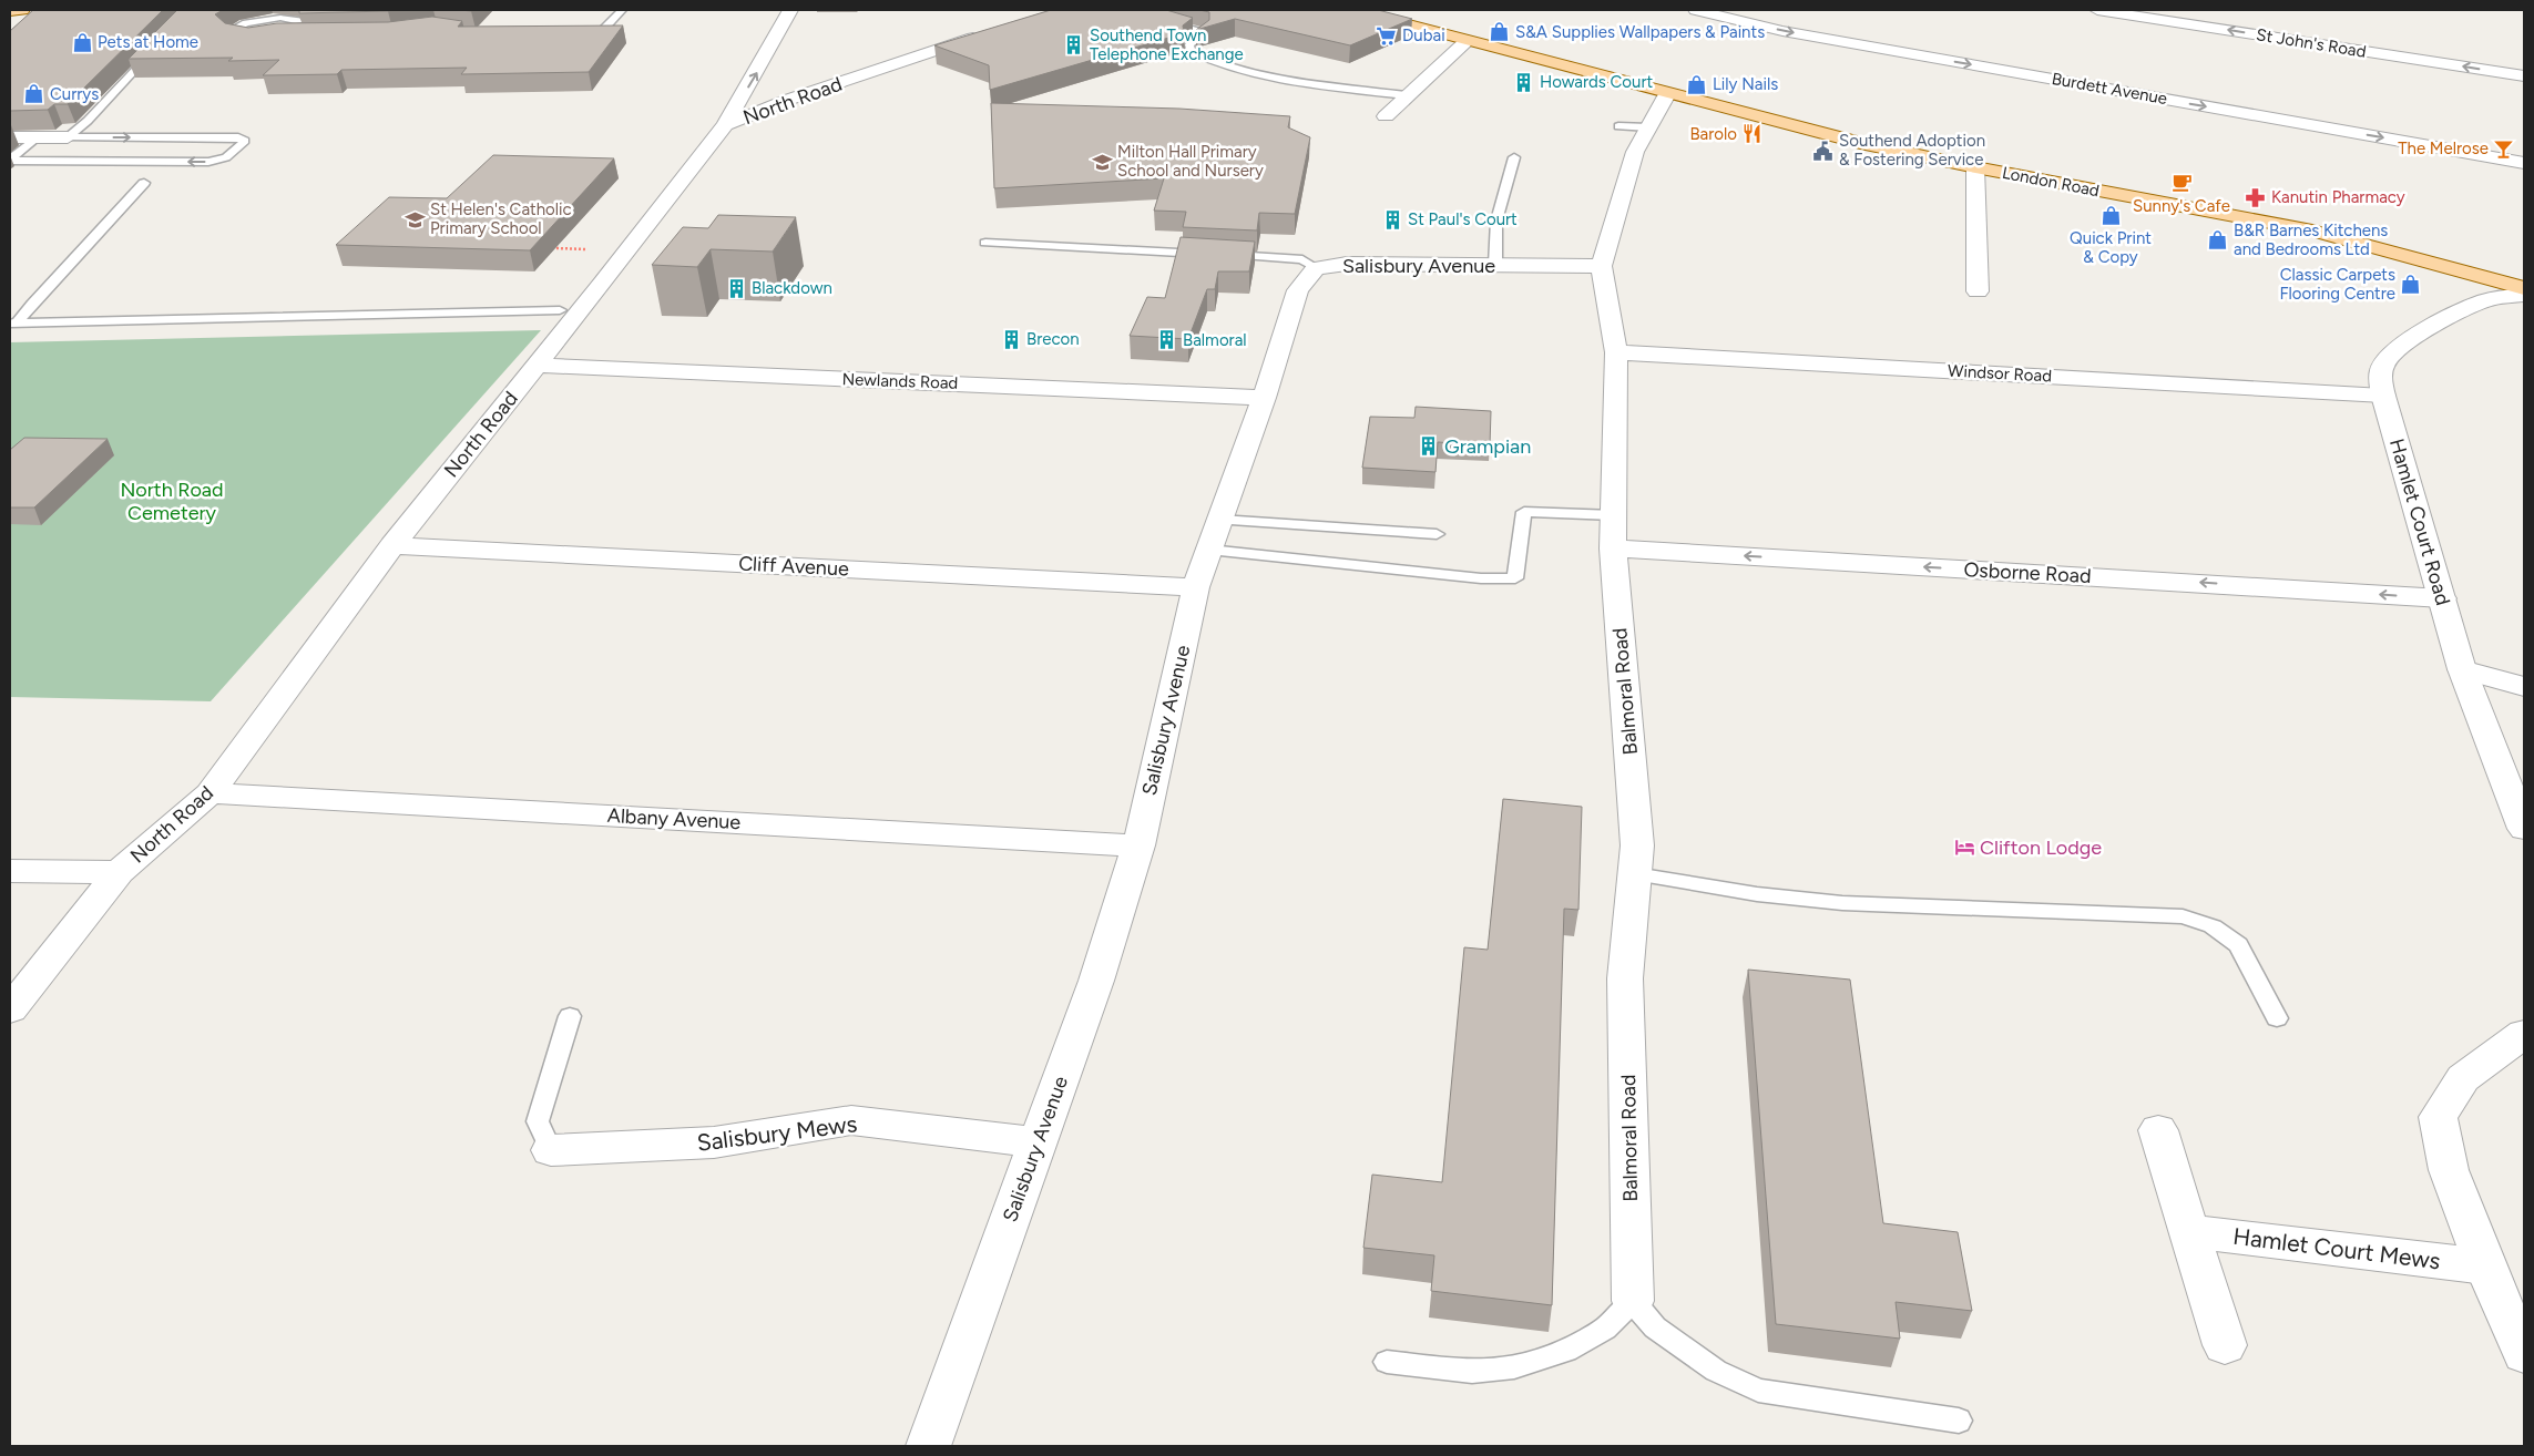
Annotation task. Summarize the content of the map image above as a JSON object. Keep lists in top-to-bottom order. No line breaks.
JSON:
{"streets":{"main road":["London Road"],"street":["St John's Road","Burdett Avenue","North Road","Salisbury Avenue","Windsor Road","Newlands Road","Hamlet Court Road","Cliff Avenue","Osborne Road","Balmoral Road","Albany Avenue","Salisbury Mews","Hamlet Court Mews"]},"crossings":[["North Road","Newlands Road"],["North Road","Cliff Avenue"],["North Road","Albany Avenue"],["London Road","Hamlet Court Road"],["London Road","Balmoral Road"],["Salisbury Avenue","Newlands Road"],["Salisbury Avenue","Cliff Avenue"],["Salisbury Avenue","Balmoral Road"],["Salisbury Avenue","Albany Avenue"],["Salisbury Avenue","Salisbury Mews"],["Windsor Road","Hamlet Court Road"],["Windsor Road","Balmoral Road"],["Hamlet Court Road","Osborne Road"],["Osborne Road","Balmoral Road"]],"one_way":["St John's Road","Burdett Avenue","Osborne Road"],"parks":["North Road Cemetery"],"places":{"shop":["S&A Supplies Wallpapers & Paints","Pets at Home","Lily Nails","Currys","Quick Print & Copy","B&R Barnes Kitchens and Bedrooms Ltd","Classic Carpets Flooring Centre"],"supermarket":["Dubai"],"building":["Southend Town Telephone Exchange","Howards Court","St Paul's Court","Blackdown","Brecon","Balmoral","Grampian"],"restaurant":["Barolo"],"bar":["The Melrose"],"public building":["Southend Adoption & Fostering Service"],"school or university":["Milton Hall Primary School and Nursery","St Helen's Catholic Primary School"],"cafe":["Sunny's Cafe"],"pharmacy":["Kanutin Pharmacy"],"hotel":["Clifton Lodge"]}}
